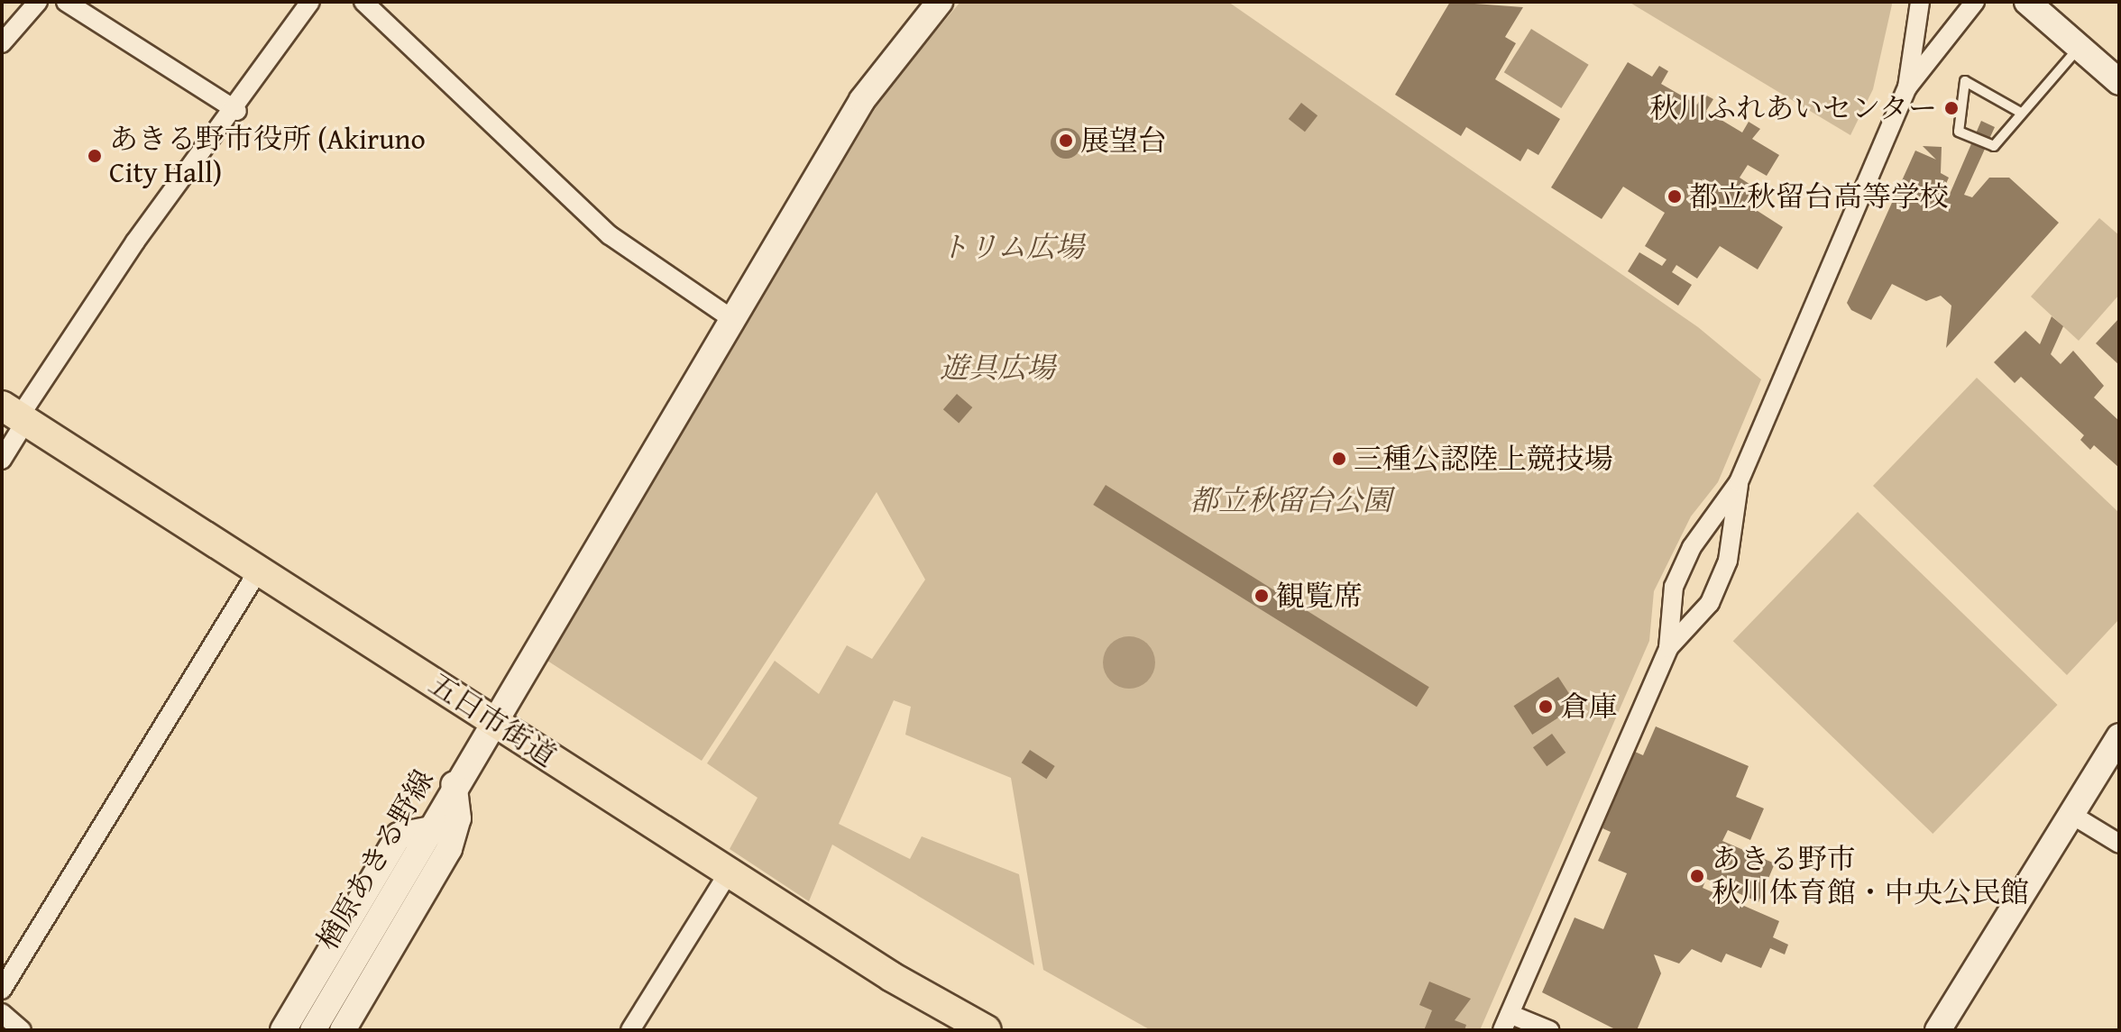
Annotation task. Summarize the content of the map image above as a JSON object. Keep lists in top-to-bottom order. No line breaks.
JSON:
{"streets":{"main road":["五日市街道"],"street":["楢原あきる野線"]},"crossings":[["五日市街道","楢原あきる野線"]],"parks":["トリム広場","遊具広場","都立秋留台公園"],"places":["秋川ふれあいセンター","展望台","あきる野市役所 (Akiruno City Hall)","都立秋留台高等学校","三種公認陸上競技場","観覧席","倉庫","あきる野市 秋川体育館・中央公民館"]}
